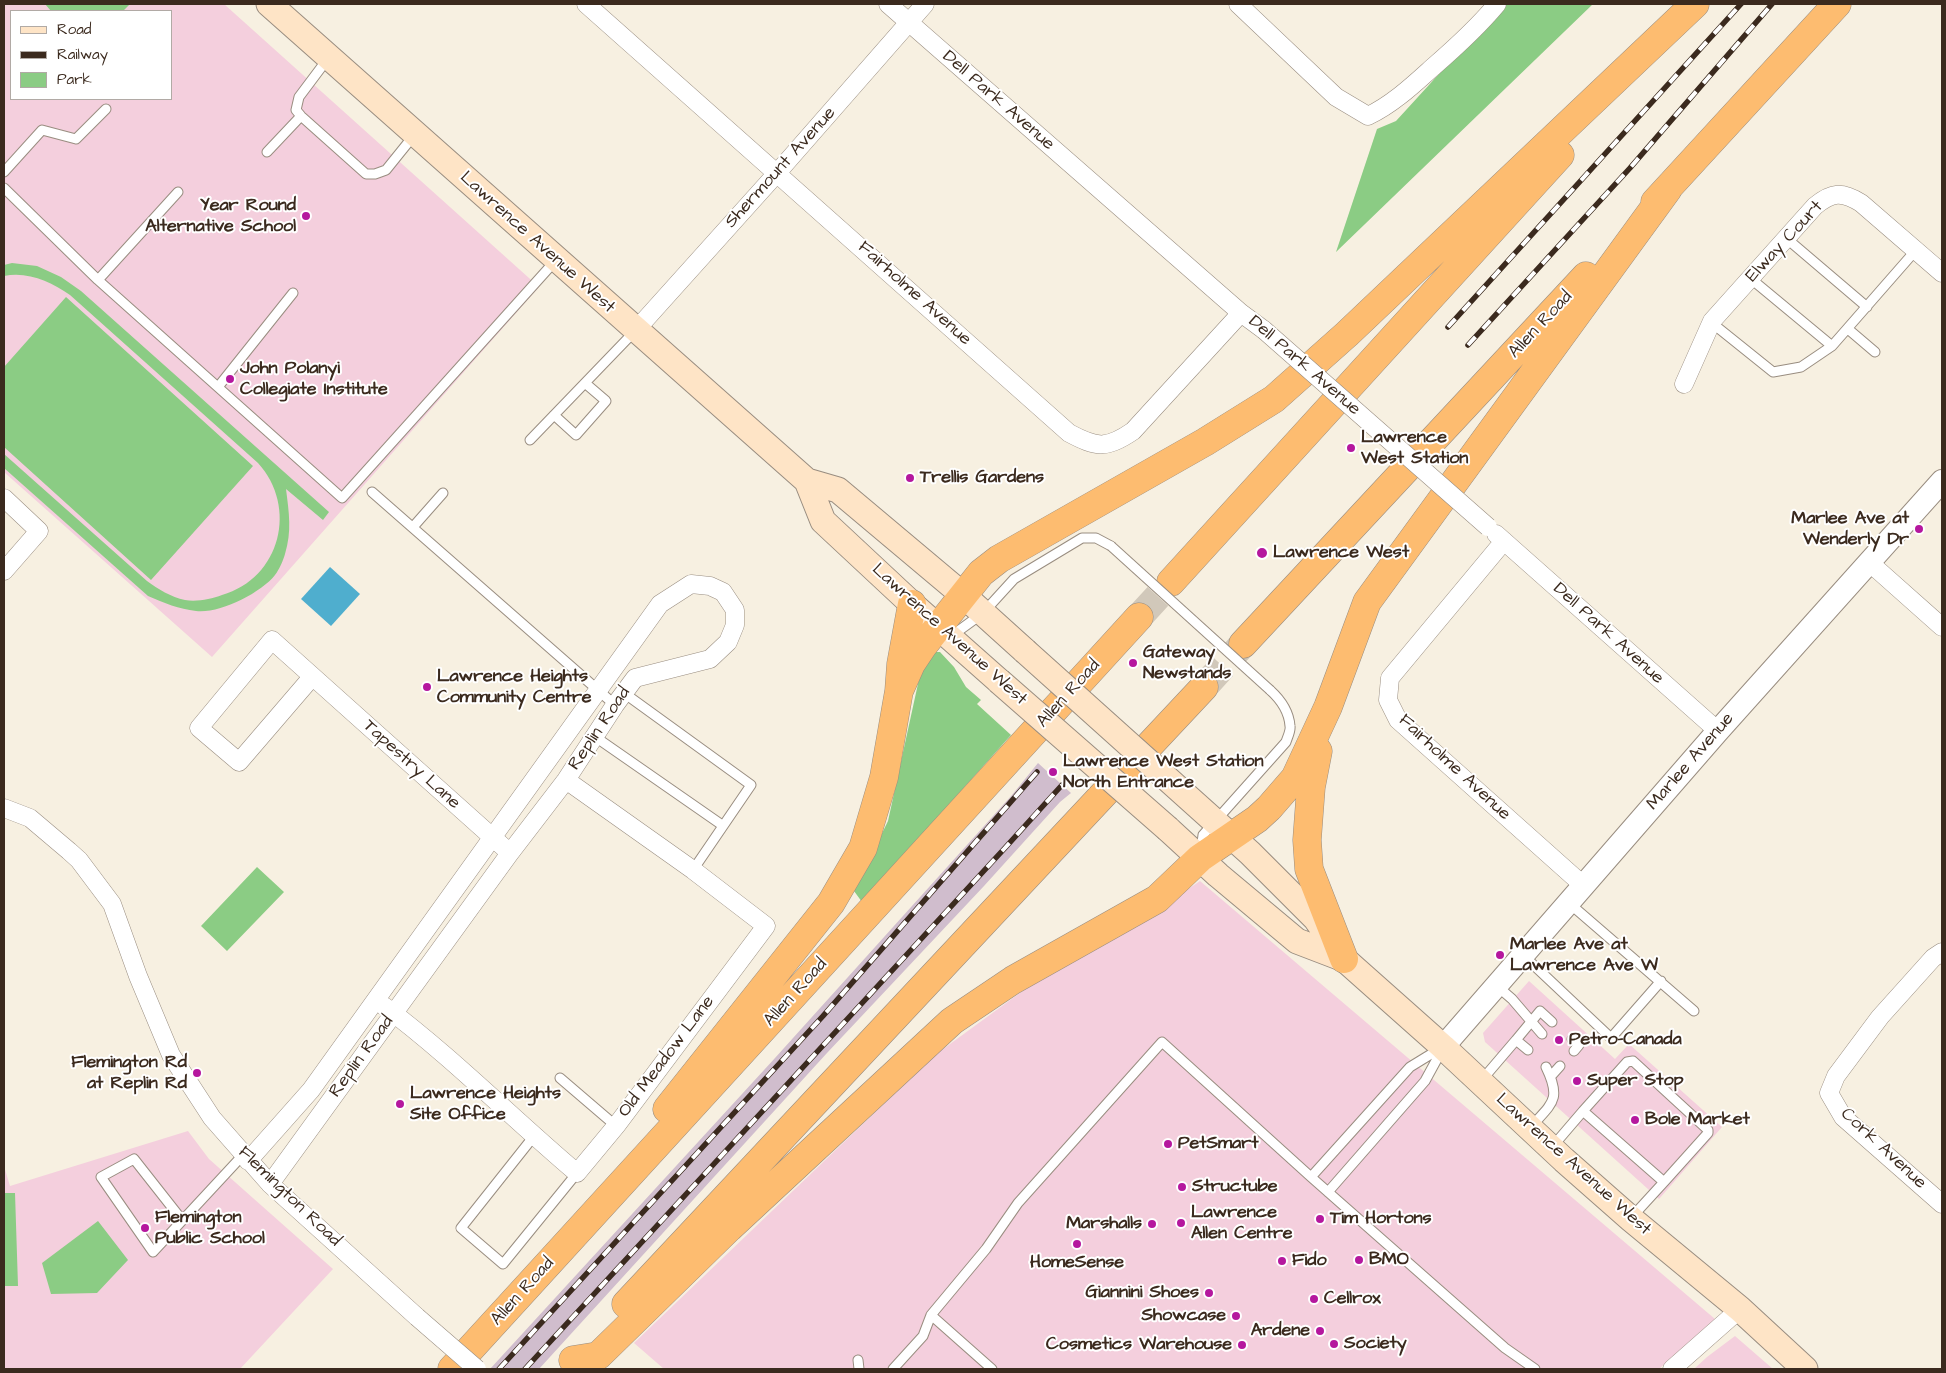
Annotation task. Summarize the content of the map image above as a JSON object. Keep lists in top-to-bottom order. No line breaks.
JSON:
{"streets":{"highway":["Allen Road"],"main road":["Lawrence Avenue West"],"street":["Dell Park Avenue","Shermount Avenue","Elway Court","Fairholme Avenue","Replin Road","Marlee Avenue","Tapestry Lane","Old Meadow Lane","Cork Avenue","Flemington Road"]},"crossings":[["Dell Park Avenue","Shermount Avenue"],["Dell Park Avenue","Fairholme Avenue"],["Dell Park Avenue","Marlee Avenue"],["Shermount Avenue","Lawrence Avenue West"],["Shermount Avenue","Fairholme Avenue"],["Lawrence Avenue West","Marlee Avenue"],["Fairholme Avenue","Marlee Avenue"],["Replin Road","Tapestry Lane"],["Replin Road","Old Meadow Lane"],["Replin Road","Flemington Road"]],"places":["Year Round Alternative School","John Polanyi Collegiate Institute","Lawrence West Station","Trellis Gardens","Marlee Ave at Wenderly Dr","Lawrence West","Gateway Newstands","Lawrence Heights Community Centre","Lawrence West Station North Entrance","Marlee Ave at Lawrence Ave W","Petro-Canada","Flemington Rd at Replin Rd","Super Stop","Lawrence Heights Site Office","Bole Market","PetSmart","Structube","Tim Hortons","Lawrence Allen Centre","Marshalls","Flemington Public School","HomeSense","BMO","Fido","Giannini Shoes","Cellrox","Showcase","Ardene","Society","Cosmetics Warehouse"],"legend":["Road","Railway","Park"]}
